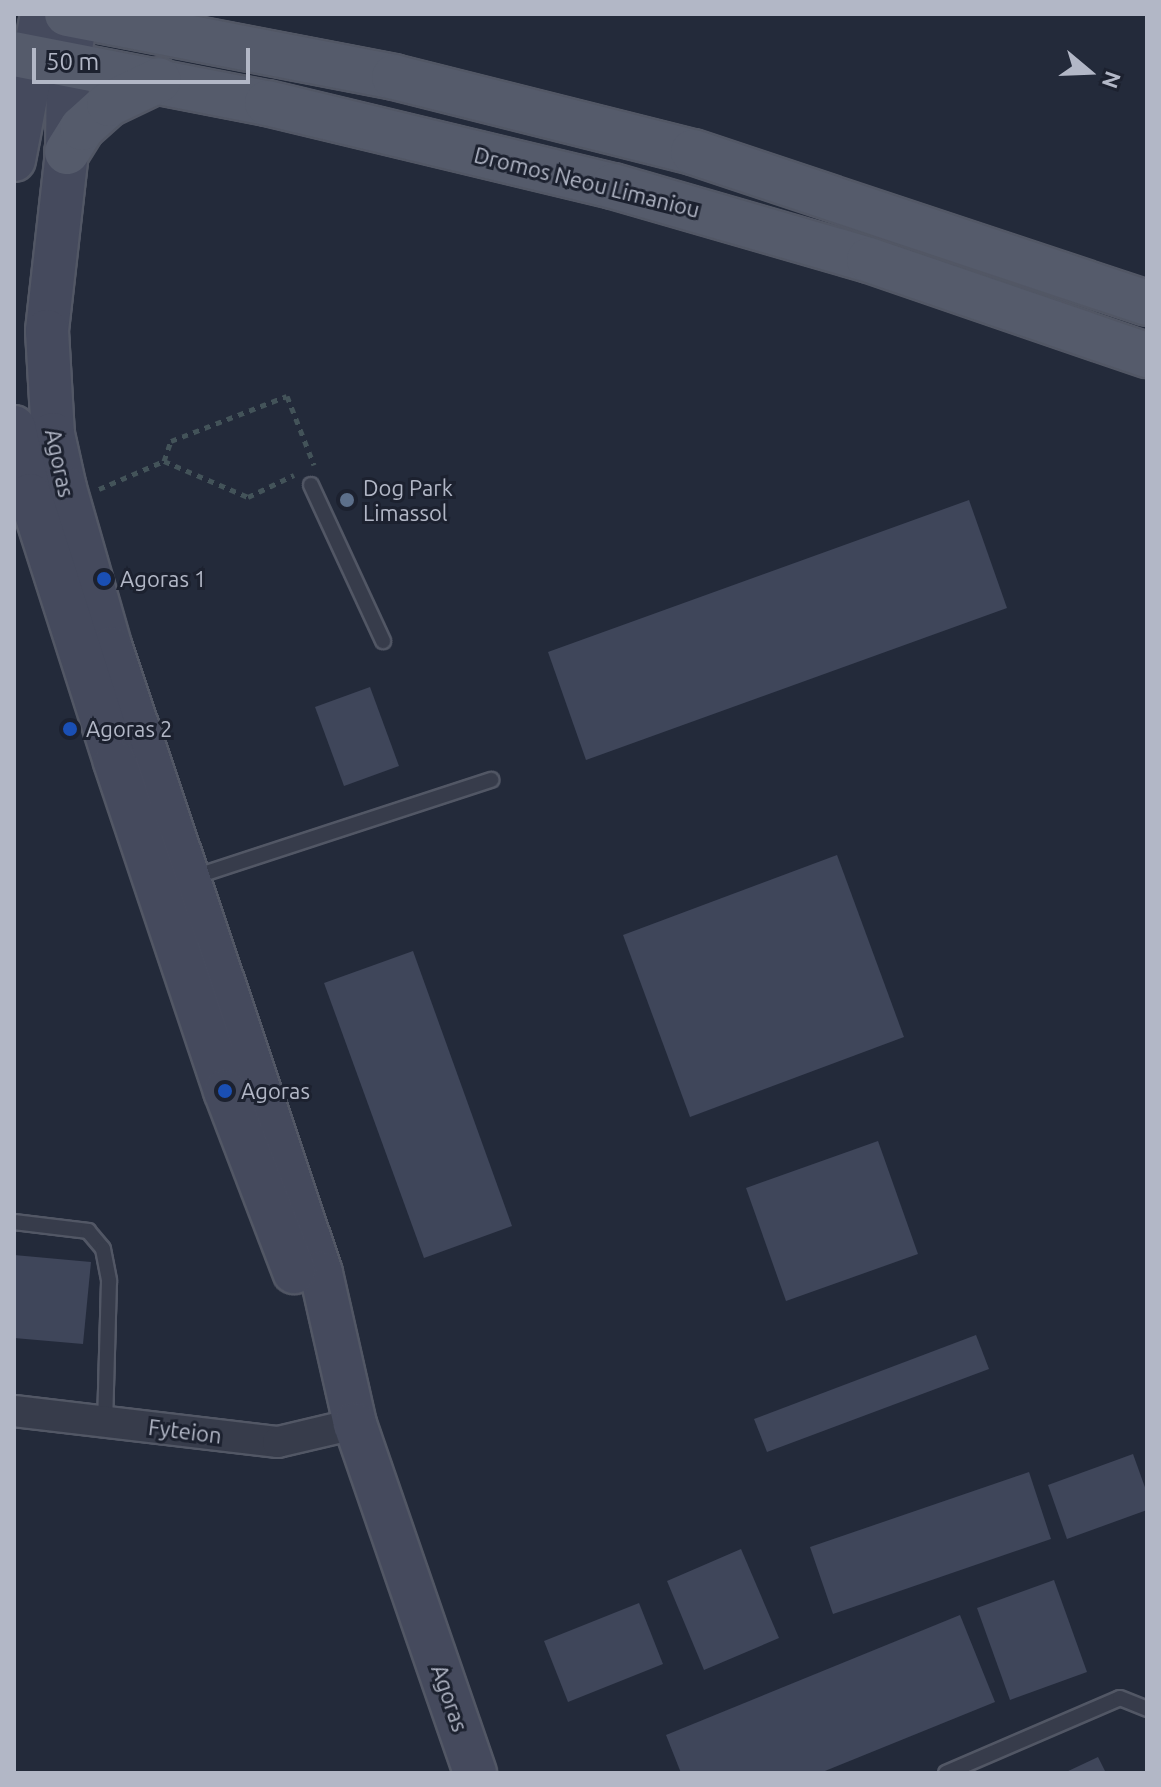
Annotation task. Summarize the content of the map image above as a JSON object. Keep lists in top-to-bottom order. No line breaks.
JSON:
{"streets":{"main road":["Dromos Neou Limaniou","Agoras"],"street":["Fyteion"]},"crossings":[["Dromos Neou Limaniou","Agoras"],["Agoras","Fyteion"]],"places":["Dog Park Limassol","Agoras 1","Agoras 2","Agoras"],"scale_bar":"50 m","north":"right"}
